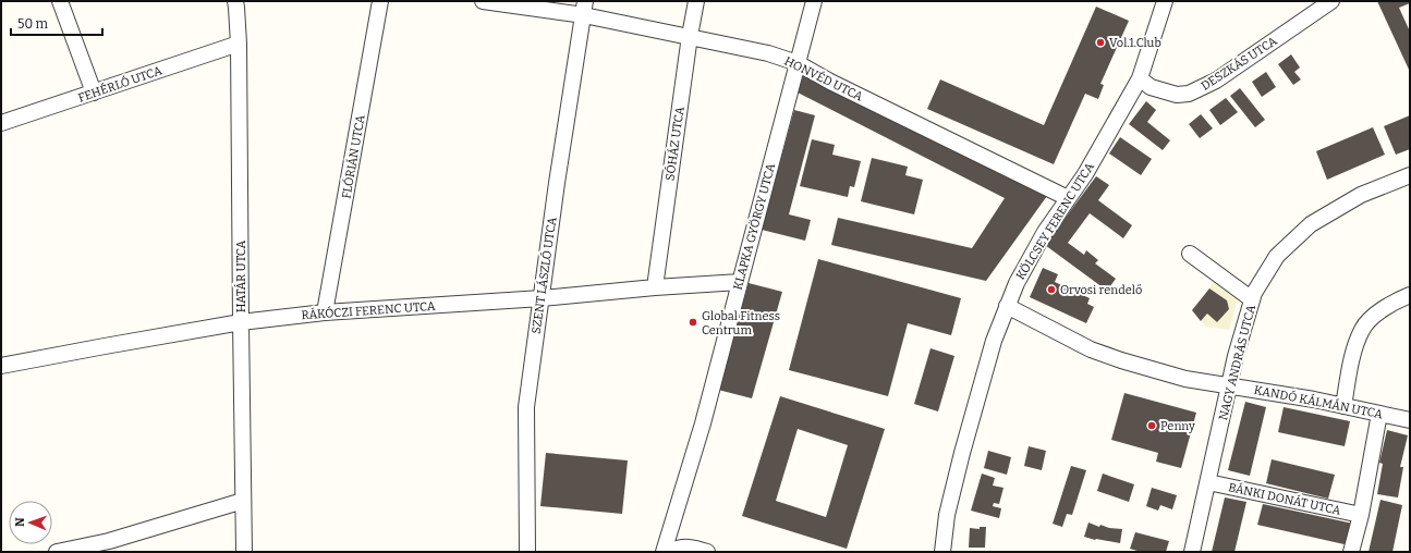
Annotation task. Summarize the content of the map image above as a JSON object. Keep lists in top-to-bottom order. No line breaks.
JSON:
{"streets":{"street":["DESZKÁS UTCA","HONVÉD UTCA","FEHÉRLÓ UTCA","SÓHÁZ UTCA","FLÓRIÁN UTCA","KÖLCSEY FERENC UTCA","KLAPKA GYÖRGY UTCA","SZENT LÁSZLÓ UTCA","HATÁR UTCA","RÁKÓCZI FERENC UTCA","NAGY ANDRÁS UTCA","KANDÓ KÁLMÁN UTCA","BÁNKI DONÁT UTCA"]},"crossings":[["DESZKÁS UTCA","KÖLCSEY FERENC UTCA"],["HONVÉD UTCA","SÓHÁZ UTCA"],["HONVÉD UTCA","KÖLCSEY FERENC UTCA"],["HONVÉD UTCA","KLAPKA GYÖRGY UTCA"],["HONVÉD UTCA","SZENT LÁSZLÓ UTCA"],["FEHÉRLÓ UTCA","HATÁR UTCA"],["SÓHÁZ UTCA","RÁKÓCZI FERENC UTCA"],["FLÓRIÁN UTCA","RÁKÓCZI FERENC UTCA"],["KÖLCSEY FERENC UTCA","KANDÓ KÁLMÁN UTCA"],["KLAPKA GYÖRGY UTCA","RÁKÓCZI FERENC UTCA"],["SZENT LÁSZLÓ UTCA","RÁKÓCZI FERENC UTCA"],["HATÁR UTCA","RÁKÓCZI FERENC UTCA"],["NAGY ANDRÁS UTCA","KANDÓ KÁLMÁN UTCA"],["NAGY ANDRÁS UTCA","BÁNKI DONÁT UTCA"]],"places":["Vol.1.Club","Orvosi rendelő","Global Fitness Centrum","Penny"],"scale_bar":"50 m","north":"left"}
